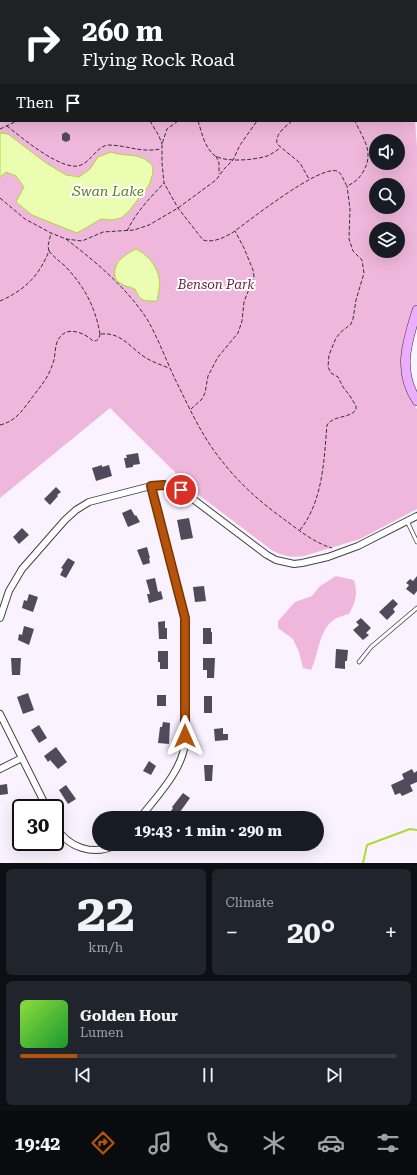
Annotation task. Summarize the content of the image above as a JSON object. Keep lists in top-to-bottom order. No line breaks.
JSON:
{"water":["Swan Lake"],"parks":["Benson Park"],"page":{"turn":["260 m","Flying Rock Road"],"then":"Then","limit":"30","trip":"19:43 · 1 min · 290 m","tile":[["22","km/h"],"Climate"],"heat":["−","20°","+"],"song":["Golden Hour","Lumen"],"tabs":"19:42"}}
